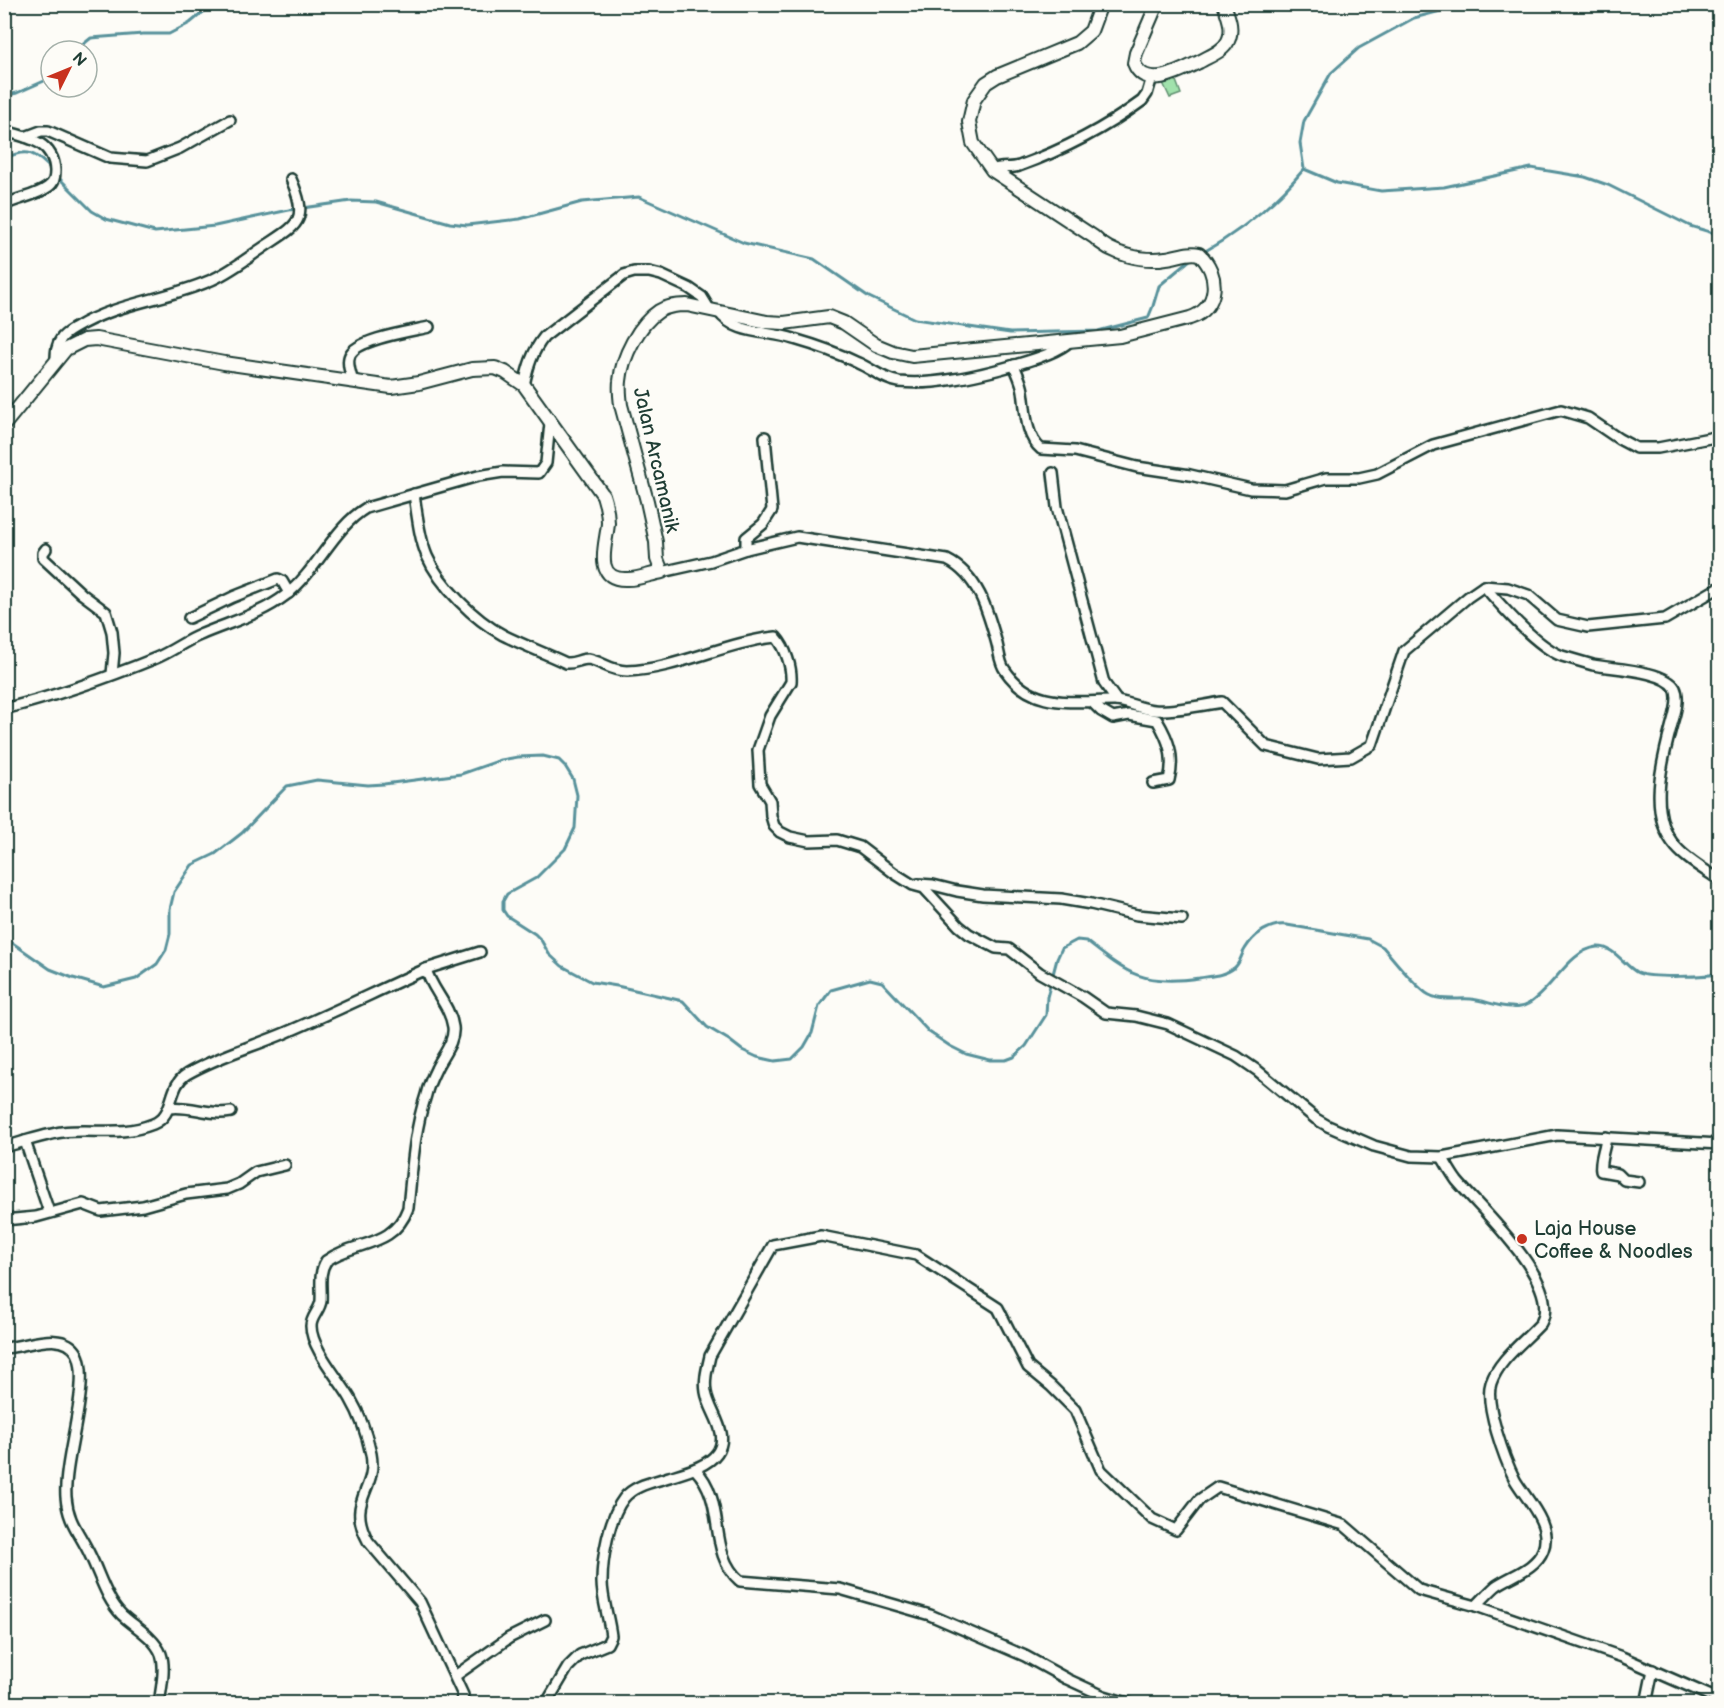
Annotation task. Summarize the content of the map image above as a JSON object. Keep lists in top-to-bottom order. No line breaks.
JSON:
{"streets":{"street":["Jalan Arcamanik"]},"places":["Laja House Coffee & Noodles"],"north":"top right"}
